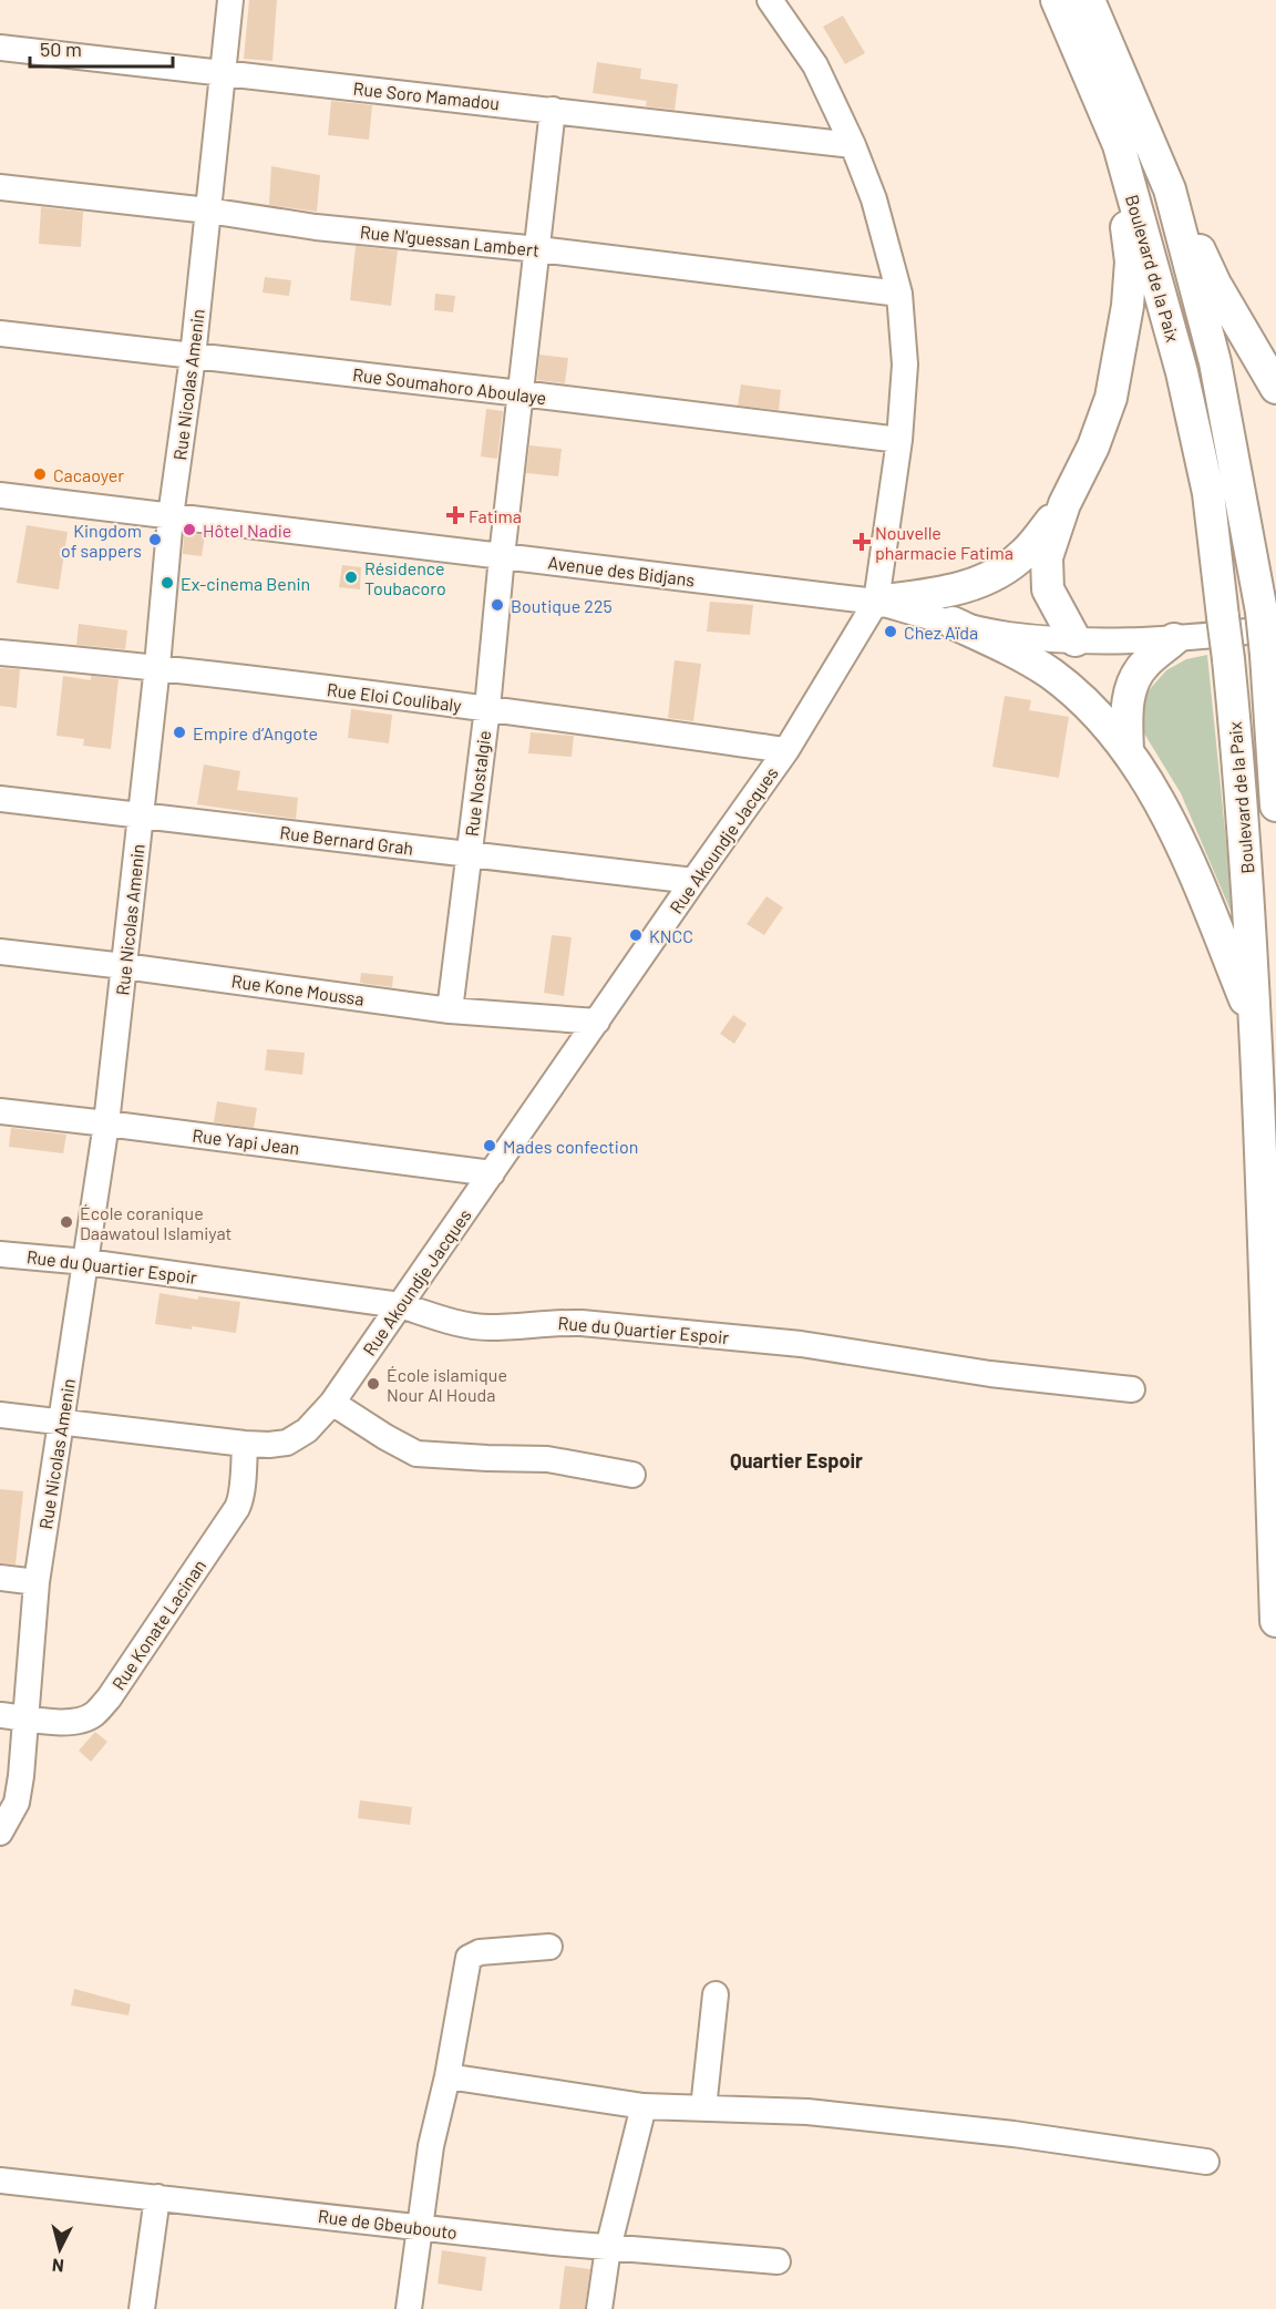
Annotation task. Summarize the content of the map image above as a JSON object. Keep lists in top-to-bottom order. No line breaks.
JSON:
{"streets":{"main road":["Boulevard de la Paix"],"street":["Rue Soro Mamadou","Rue N'guessan Lambert","Rue Nicolas Amenin","Rue Soumahoro Aboulaye","Avenue des Bidjans","Rue Eloi Coulibaly","Rue Nostalgie","Rue Bernard Grah","Rue Akoundje Jacques","Rue Kone Moussa","Rue Yapi Jean","Rue du Quartier Espoir","Rue Konate Lacinan","Rue de Gbeubouto"]},"crossings":[["Rue Soro Mamadou","Rue Nicolas Amenin"],["Rue Soro Mamadou","Rue Nostalgie"],["Rue Soro Mamadou","Rue Akoundje Jacques"],["Rue N'guessan Lambert","Rue Nicolas Amenin"],["Rue N'guessan Lambert","Rue Nostalgie"],["Rue N'guessan Lambert","Rue Akoundje Jacques"],["Boulevard de la Paix","Avenue des Bidjans"],["Rue Nicolas Amenin","Rue Soumahoro Aboulaye"],["Rue Nicolas Amenin","Avenue des Bidjans"],["Rue Nicolas Amenin","Rue Eloi Coulibaly"],["Rue Nicolas Amenin","Rue Bernard Grah"],["Rue Nicolas Amenin","Rue Akoundje Jacques"],["Rue Nicolas Amenin","Rue Kone Moussa"],["Rue Nicolas Amenin","Rue Yapi Jean"],["Rue Nicolas Amenin","Rue du Quartier Espoir"],["Rue Nicolas Amenin","Rue Konate Lacinan"],["Rue Soumahoro Aboulaye","Rue Nostalgie"],["Rue Soumahoro Aboulaye","Rue Akoundje Jacques"],["Avenue des Bidjans","Rue Nostalgie"],["Avenue des Bidjans","Rue Akoundje Jacques"],["Rue Eloi Coulibaly","Rue Nostalgie"],["Rue Eloi Coulibaly","Rue Akoundje Jacques"],["Rue Nostalgie","Rue Bernard Grah"],["Rue Nostalgie","Rue Kone Moussa"],["Rue Bernard Grah","Rue Akoundje Jacques"],["Rue Akoundje Jacques","Rue Kone Moussa"],["Rue Akoundje Jacques","Rue Yapi Jean"],["Rue Akoundje Jacques","Rue du Quartier Espoir"],["Rue Akoundje Jacques","Rue Konate Lacinan"]],"districts":["Quartier Espoir"],"places":{"other":["Cacaoyer","Hôtel Nadie","Kingdom of sappers","Résidence Toubacoro","Ex-cinema Benin","Boutique 225","Chez Aïda","Empire d‘Angote","KNCC","Mades confection","École coranique Daawatoul Islamiyat","École islamique Nour Al Houda"],"health":["Fatima","Nouvelle pharmacie Fatima"]},"scale_bar":"50 m","north":"bottom"}
